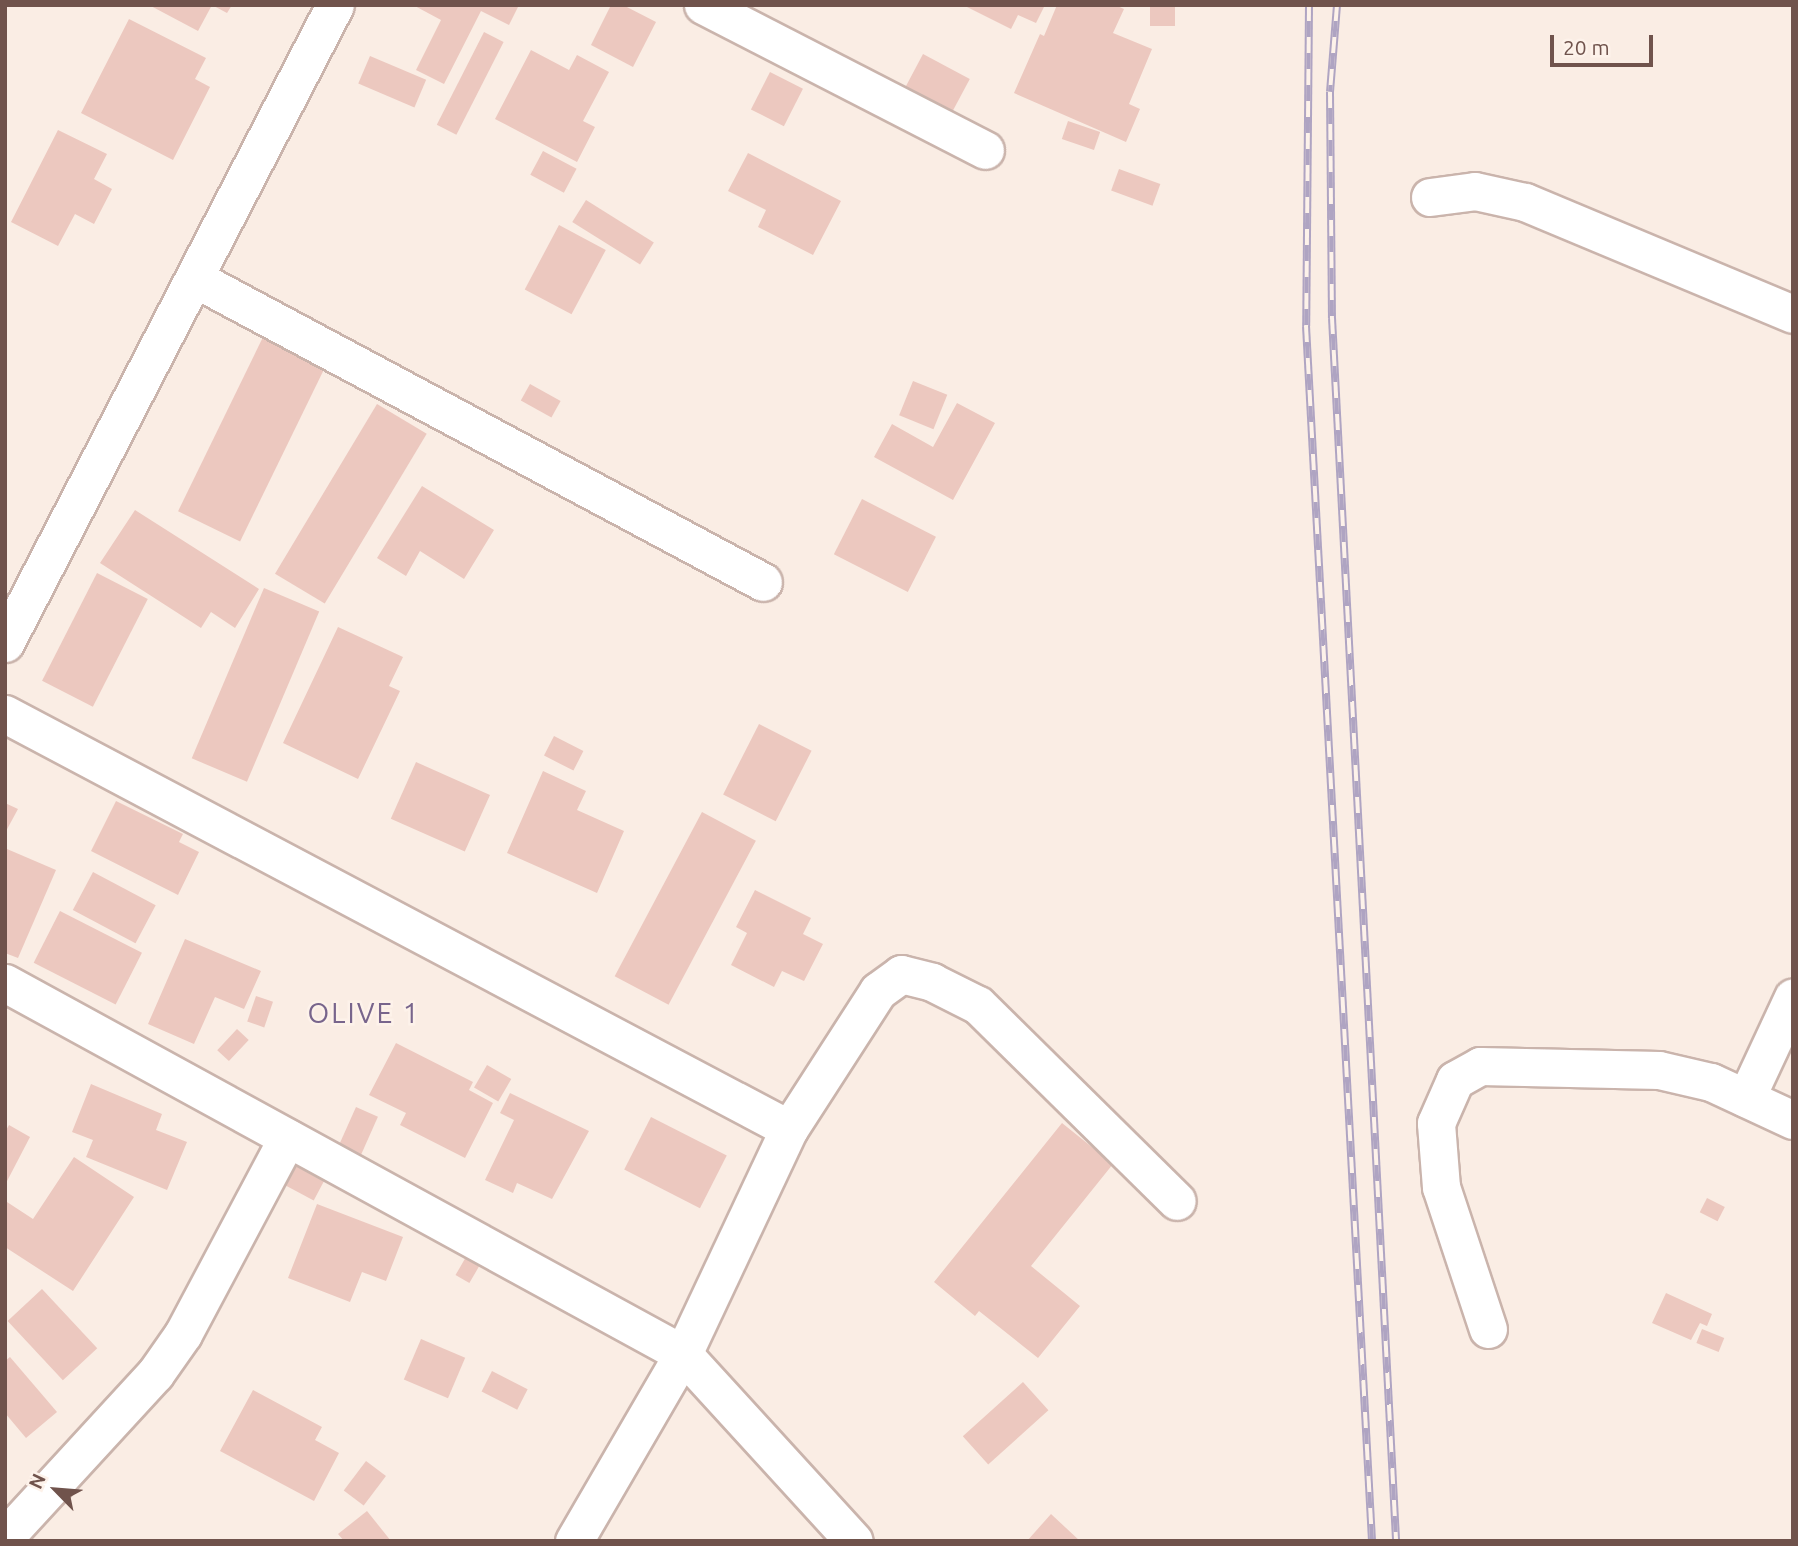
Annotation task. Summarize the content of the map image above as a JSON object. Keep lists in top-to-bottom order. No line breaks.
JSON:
{"districts":["OLIVE 1"],"scale_bar":"20 m","north":"top left"}
